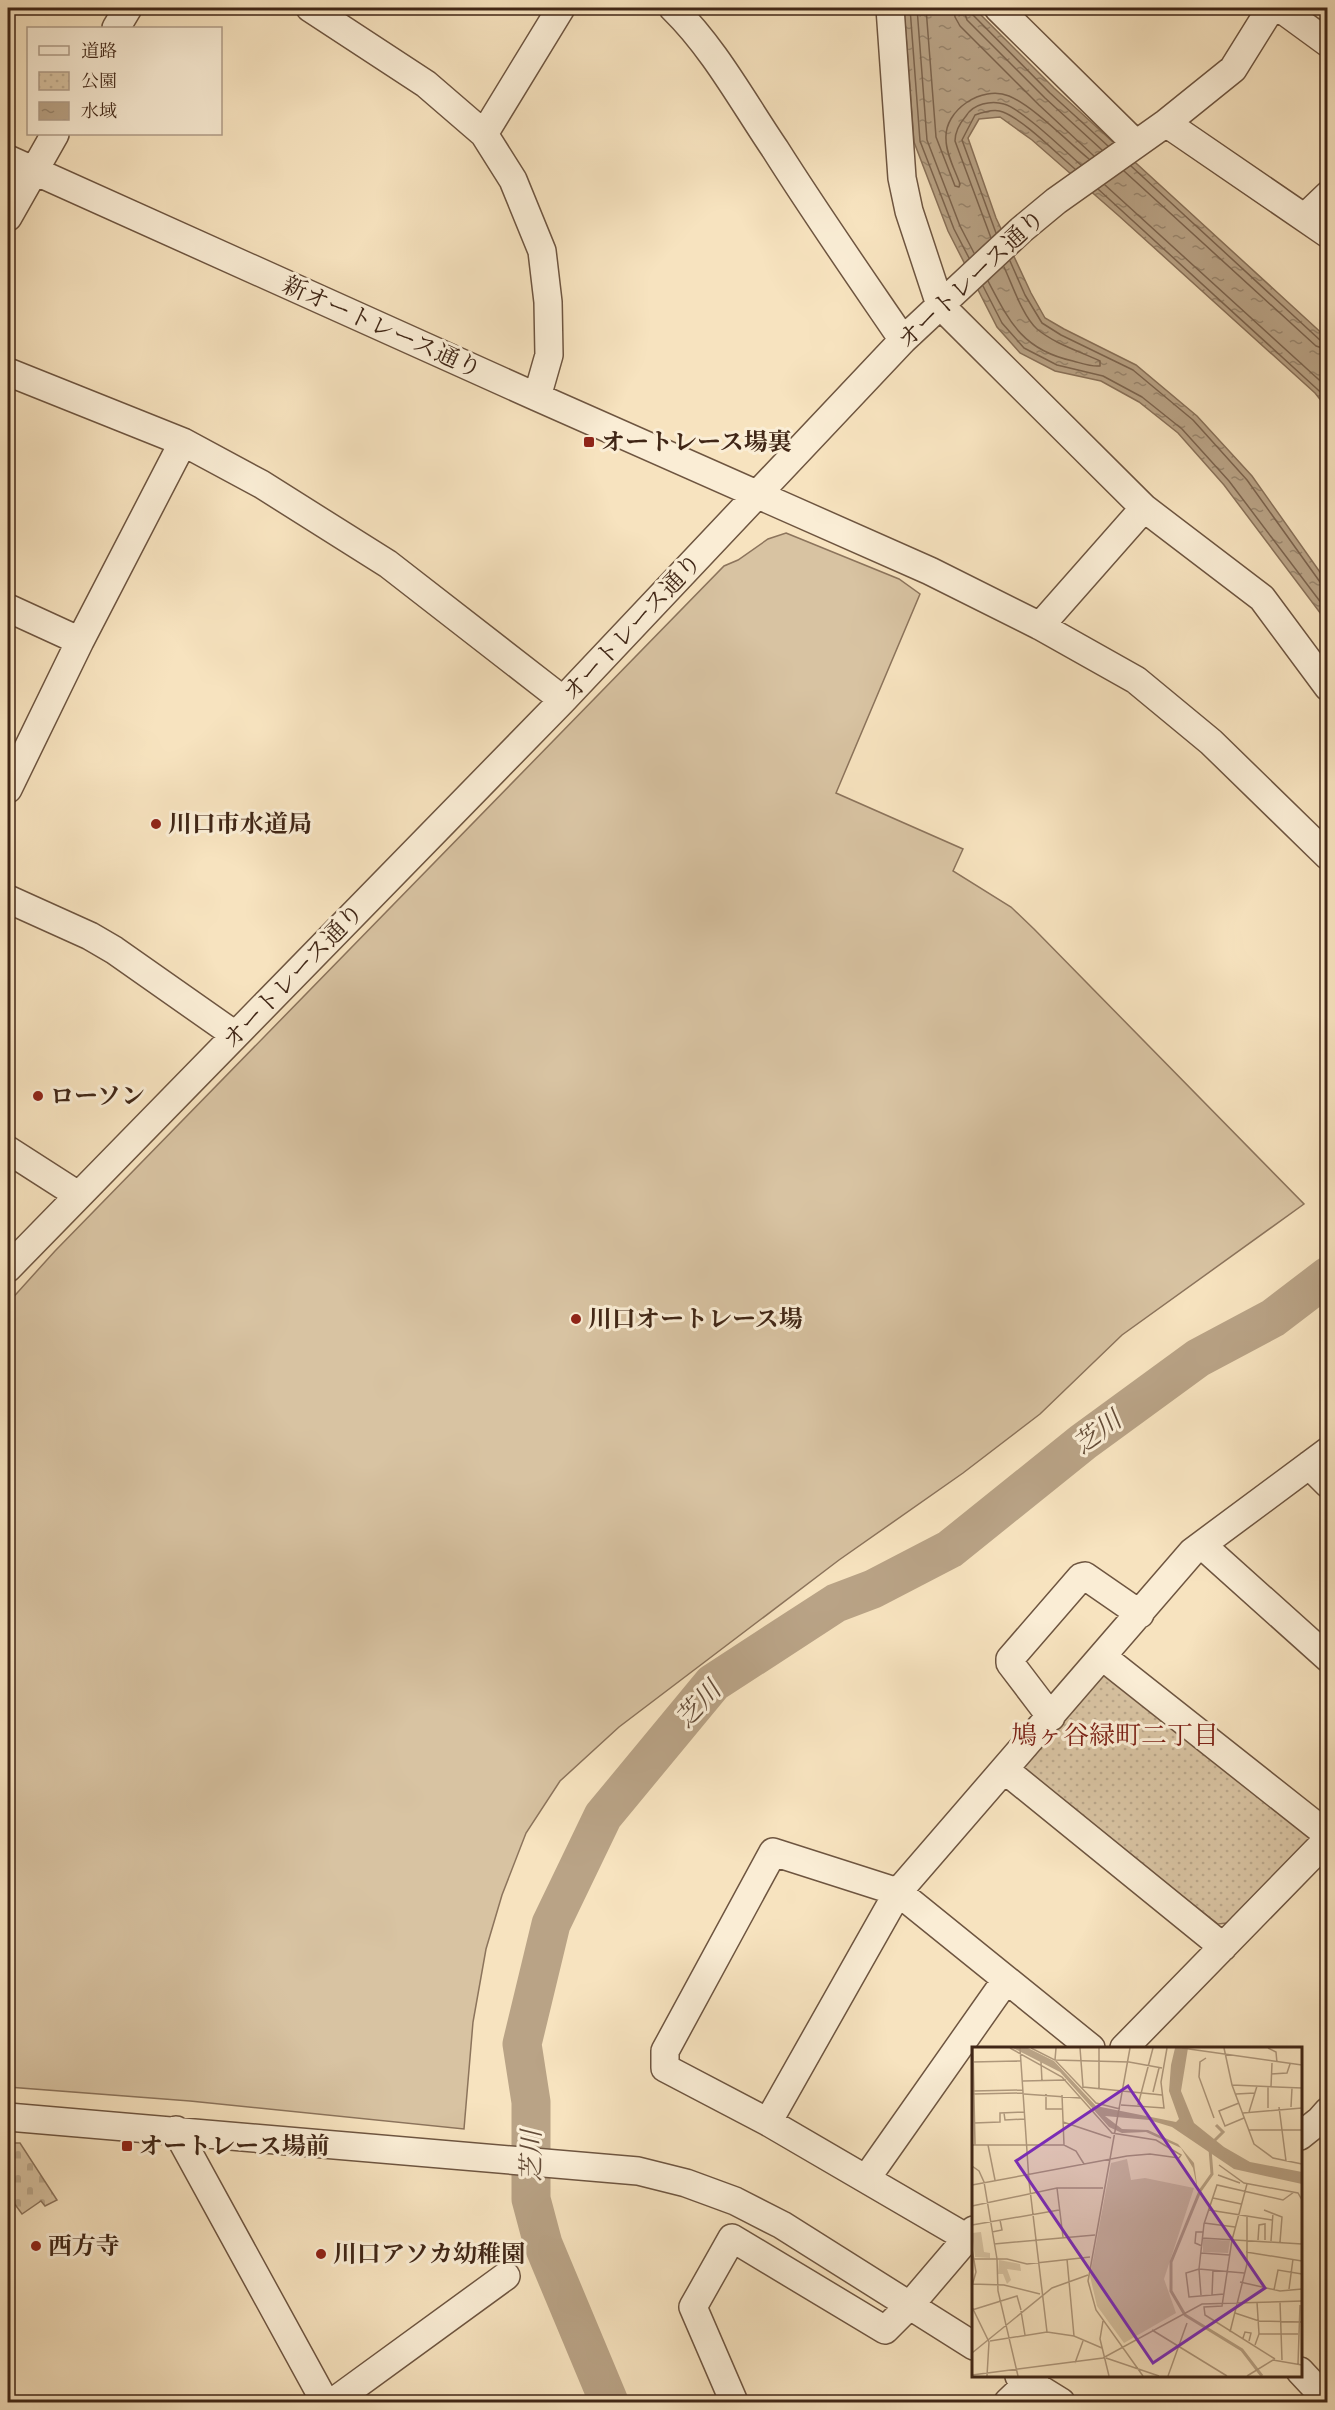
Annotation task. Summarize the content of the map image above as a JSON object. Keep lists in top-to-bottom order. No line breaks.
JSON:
{"streets":{"street":["オートレース通り","新オートレース通り"]},"crossings":[["オートレース通り","新オートレース通り"]],"districts":["鳩ヶ谷緑町二丁目"],"water":["芝川"],"places":{"transit":["オートレース場裏","オートレース場前"],"other":["川口市水道局","ローソン","川口オートレース場","西方寺","川口アソカ幼稚園"]},"legend":["道路","公園","水域"]}
